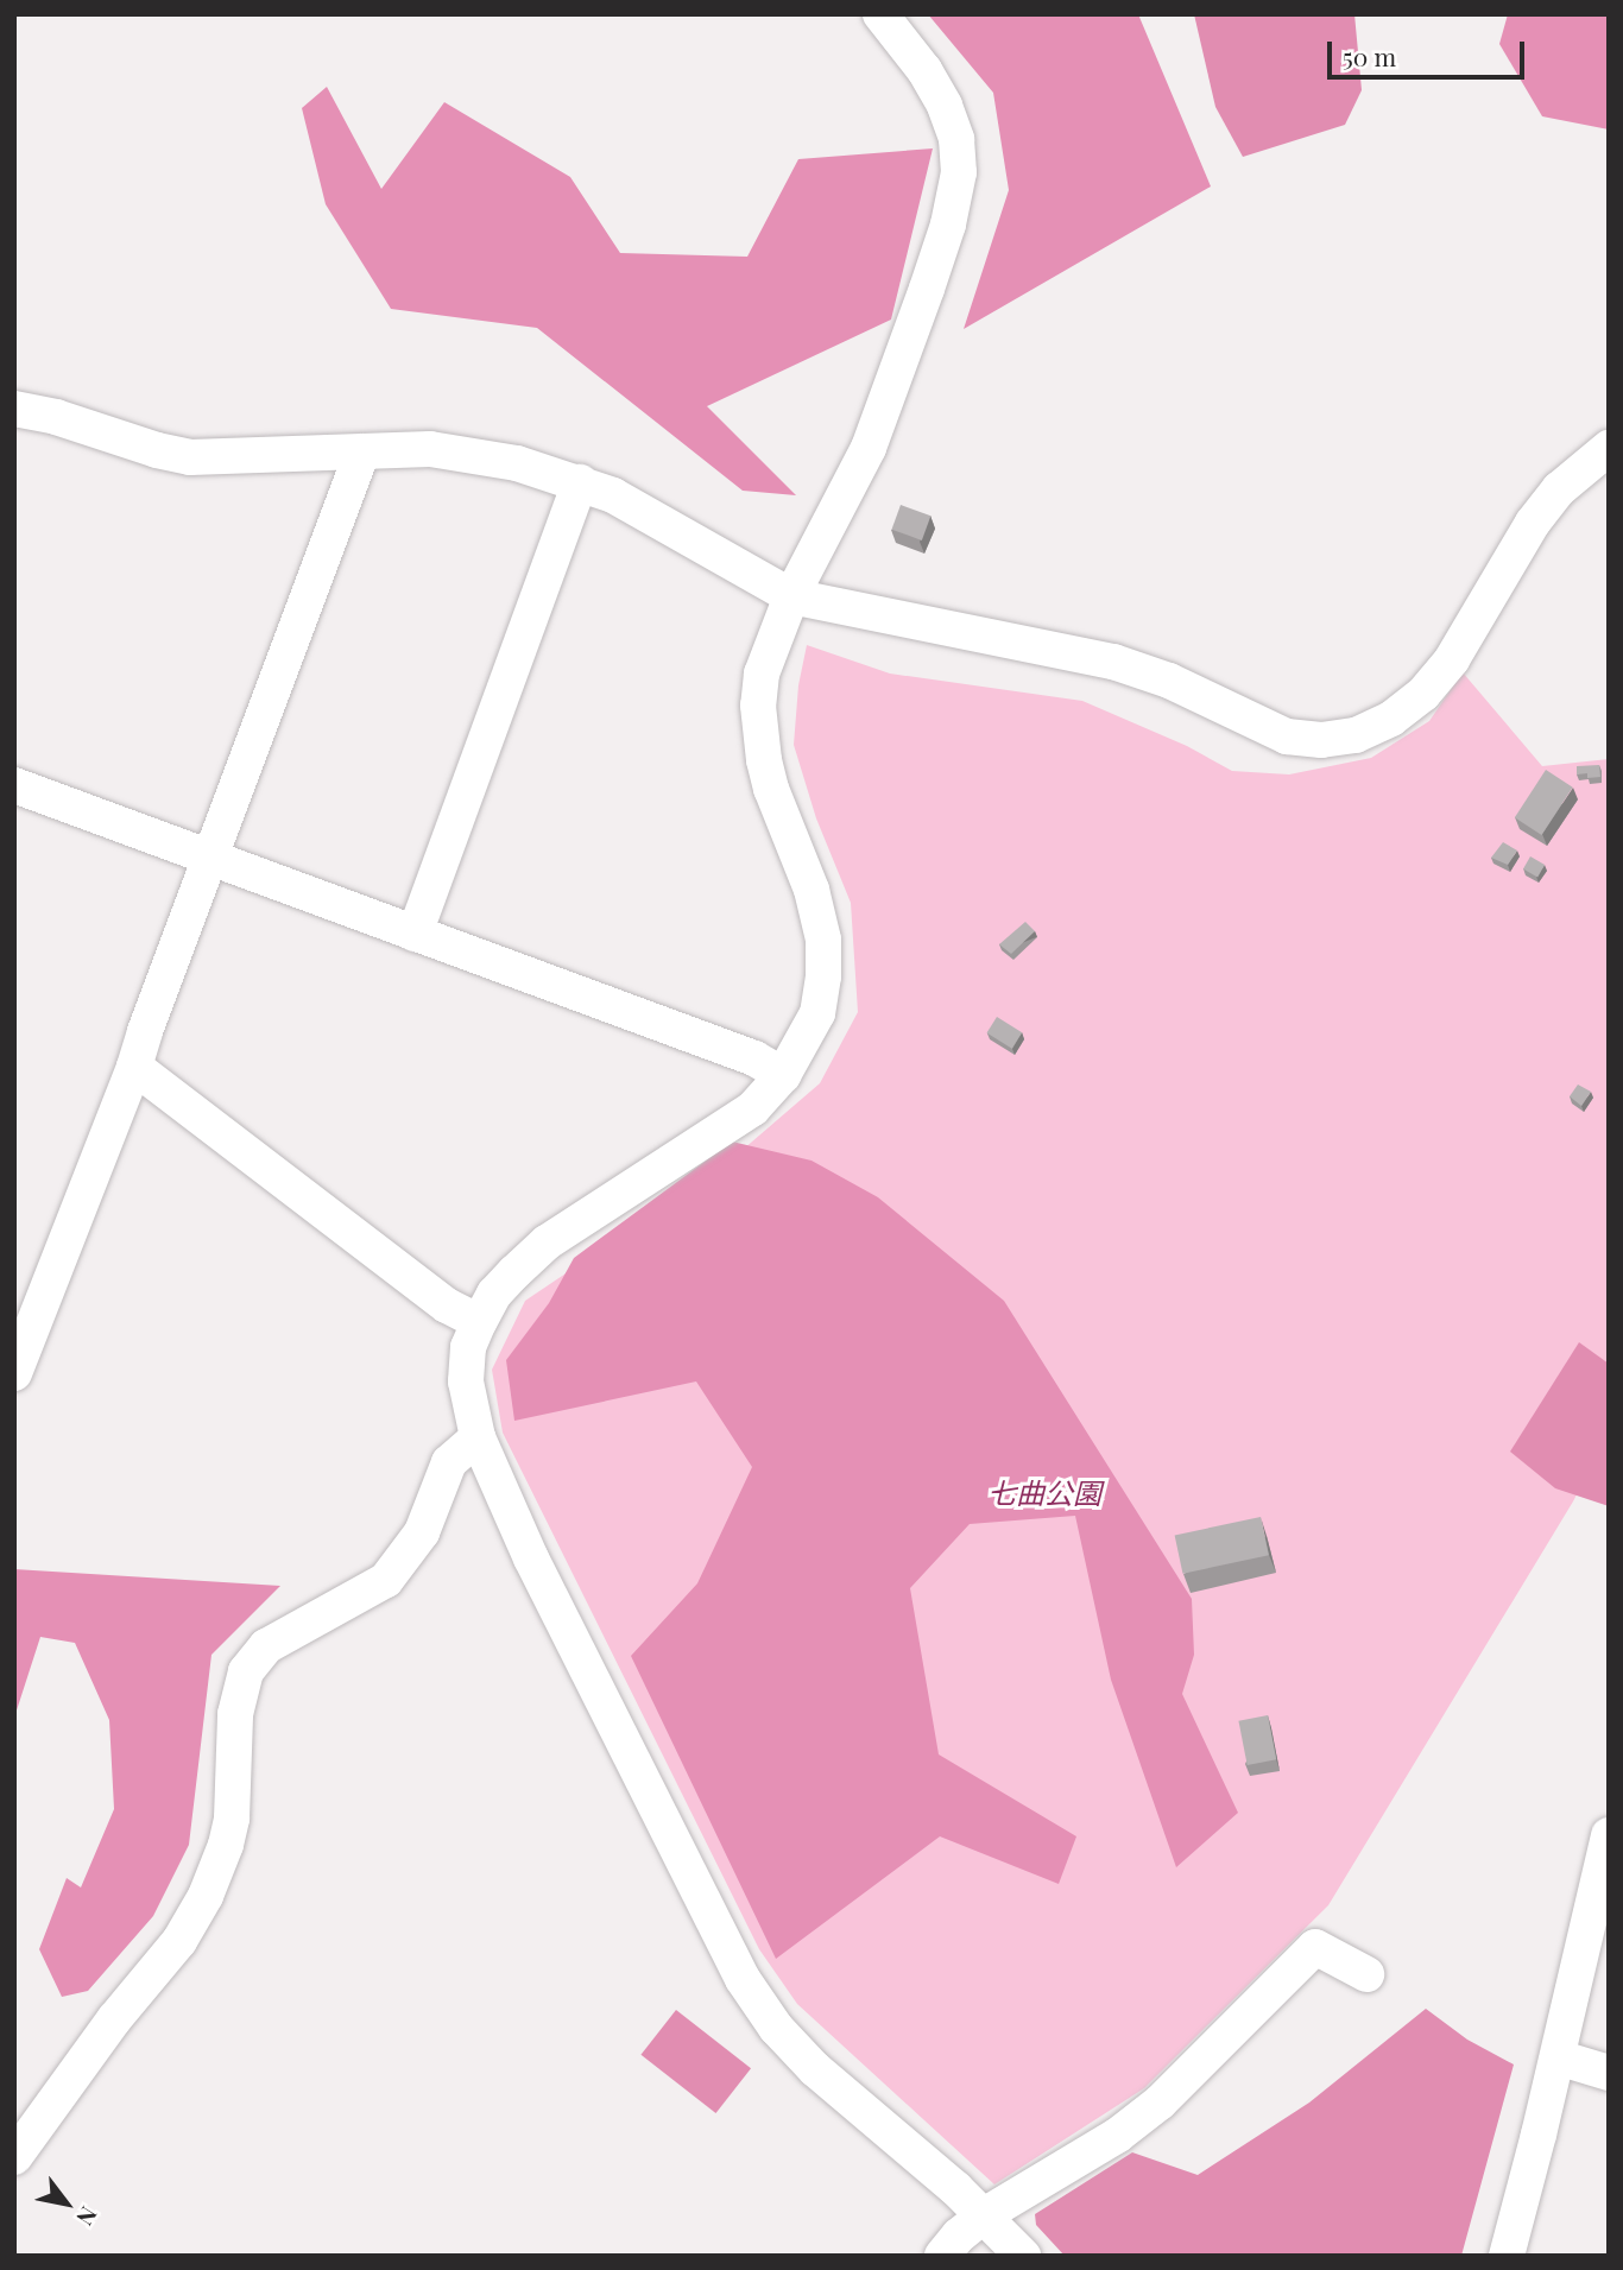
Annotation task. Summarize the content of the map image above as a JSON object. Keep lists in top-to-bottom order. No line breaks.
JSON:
{"parks":["七曲公園"],"scale_bar":"50 m","north":"bottom right"}
